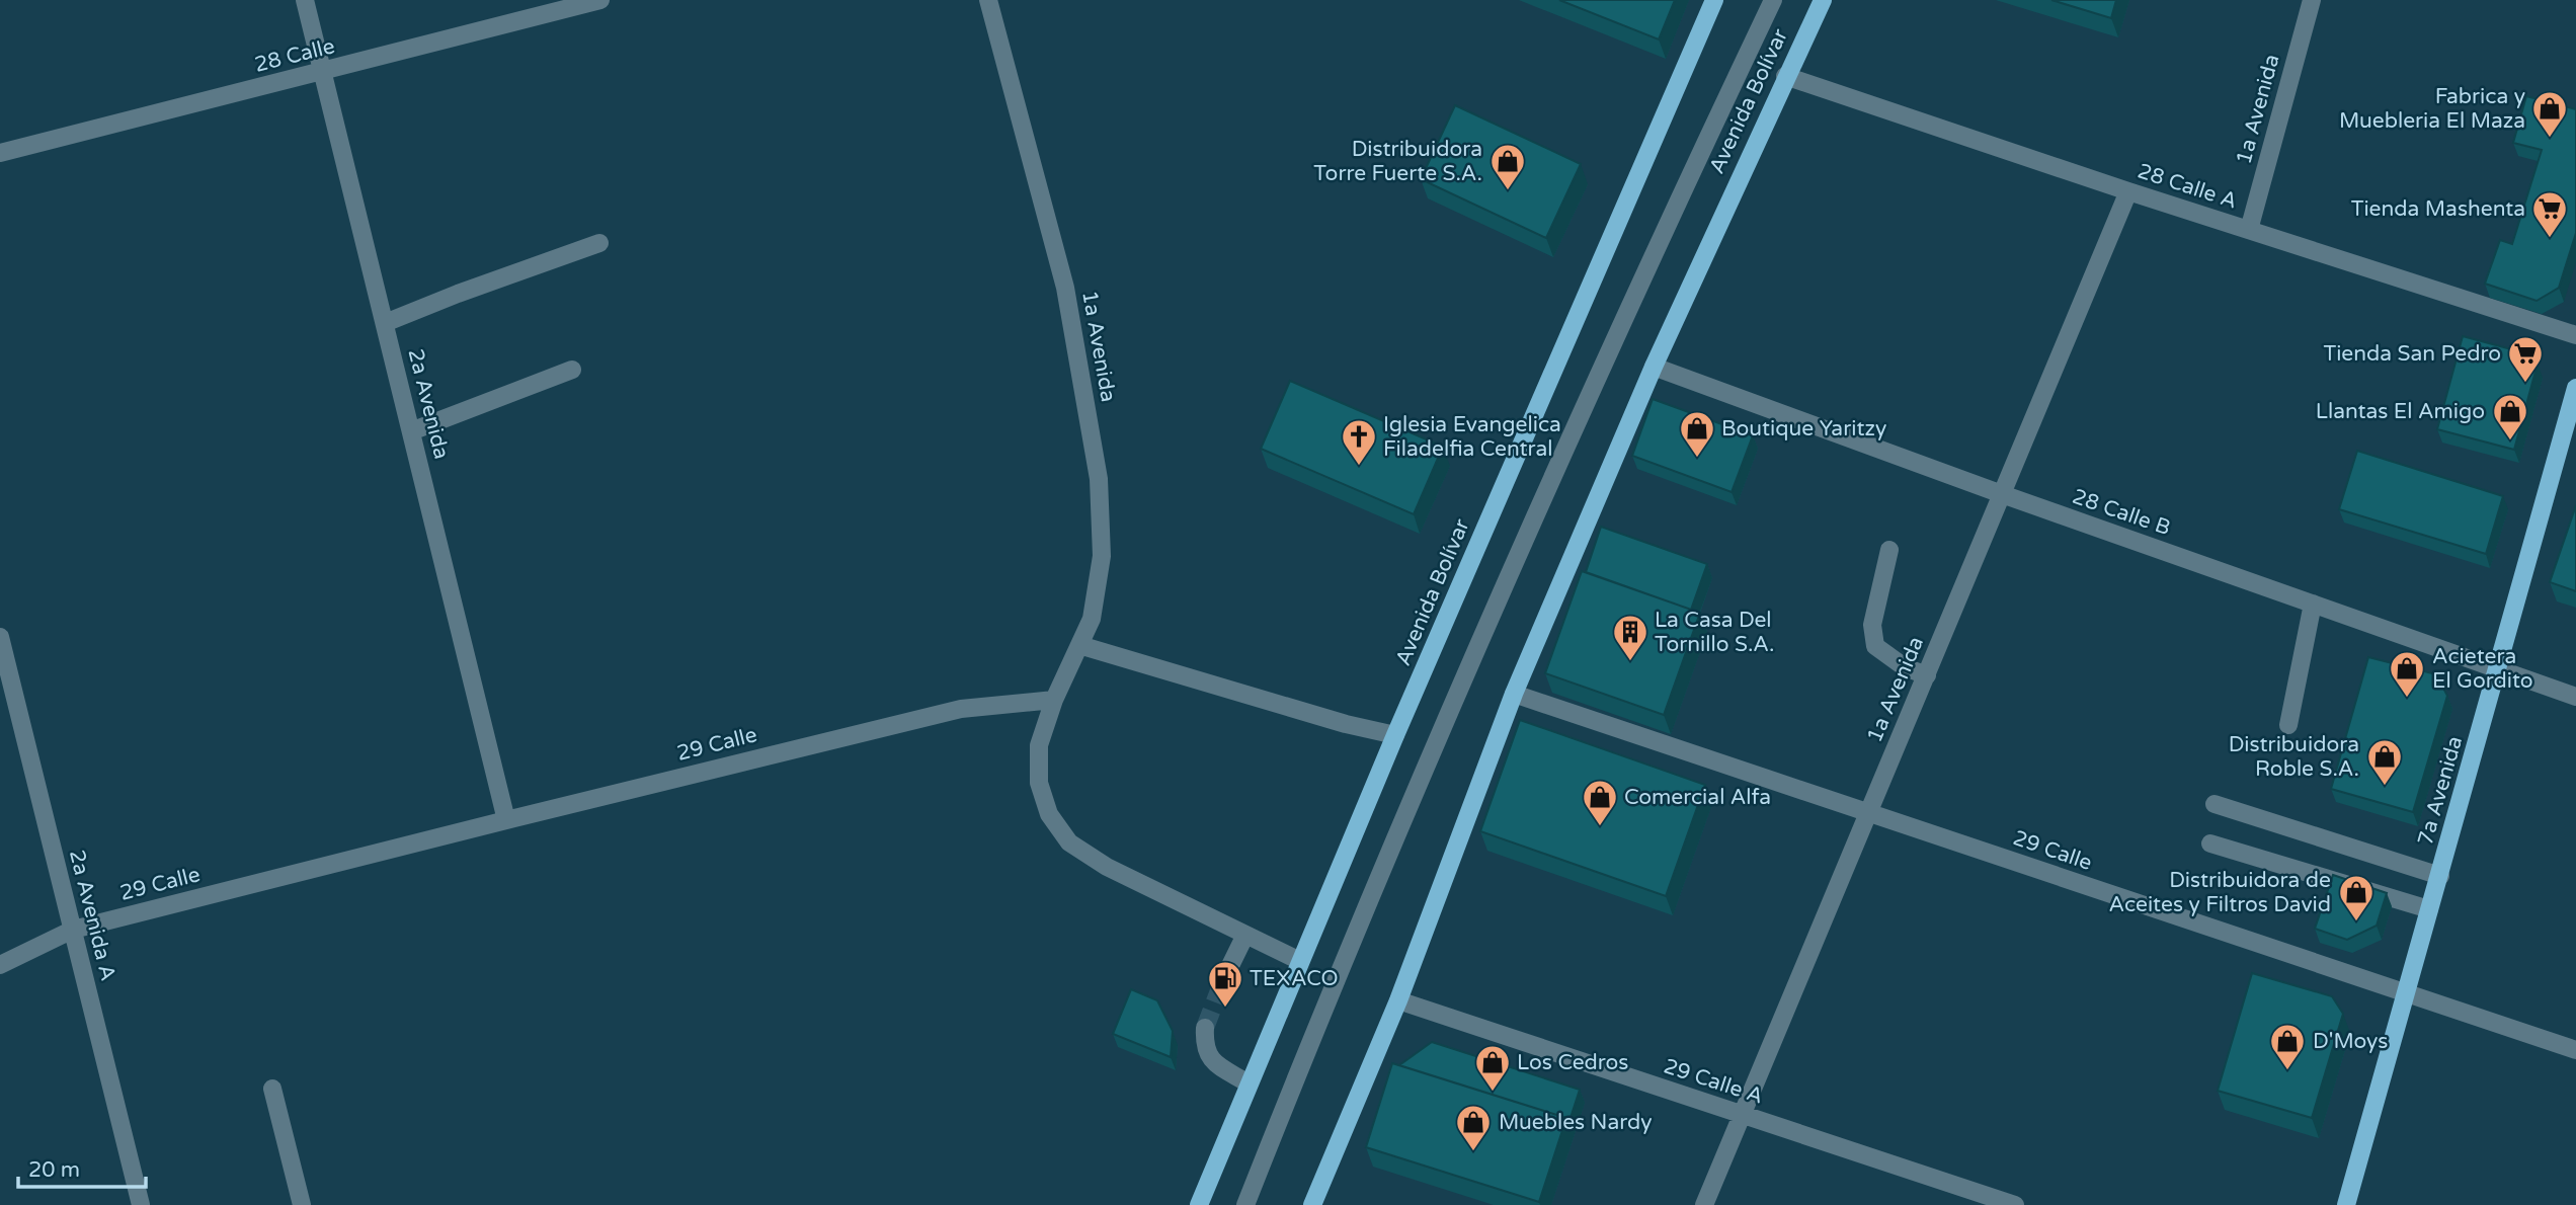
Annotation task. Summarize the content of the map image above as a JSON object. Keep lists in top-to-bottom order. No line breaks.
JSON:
{"streets":{"main road":["Avenida Bolívar","7a Avenida"],"street":["28 Calle","1a Avenida","28 Calle A","2a Avenida","28 Calle B","29 Calle","2a Avenida A","29 Calle A"]},"crossings":[["28 Calle","2a Avenida"],["Avenida Bolívar","28 Calle A"],["Avenida Bolívar","28 Calle B"],["Avenida Bolívar","29 Calle"],["Avenida Bolívar","29 Calle A"],["1a Avenida","28 Calle A"],["1a Avenida","28 Calle B"],["1a Avenida","29 Calle"],["1a Avenida","29 Calle A"],["2a Avenida","29 Calle"],["28 Calle B","7a Avenida"],["29 Calle","7a Avenida"],["29 Calle","2a Avenida A"]],"places":{"shop":["Fabrica y Muebleria El Maza","Distribuidora Torre Fuerte S.A.","Llantas El Amigo","Boutique Yaritzy","Acietera El Gordito","Distribuidora Roble S.A.","Comercial Alfa","Distribuidora de Aceites y Filtros David","D'Moys","Los Cedros","Muebles Nardy"],"supermarket":["Tienda Mashenta","Tienda San Pedro"],"church":["Iglesia Evangelica Filadelfia Central"],"building":["La Casa Del Tornillo S.A."],"fuel station":["TEXACO"]},"scale_bar":"20 m"}
